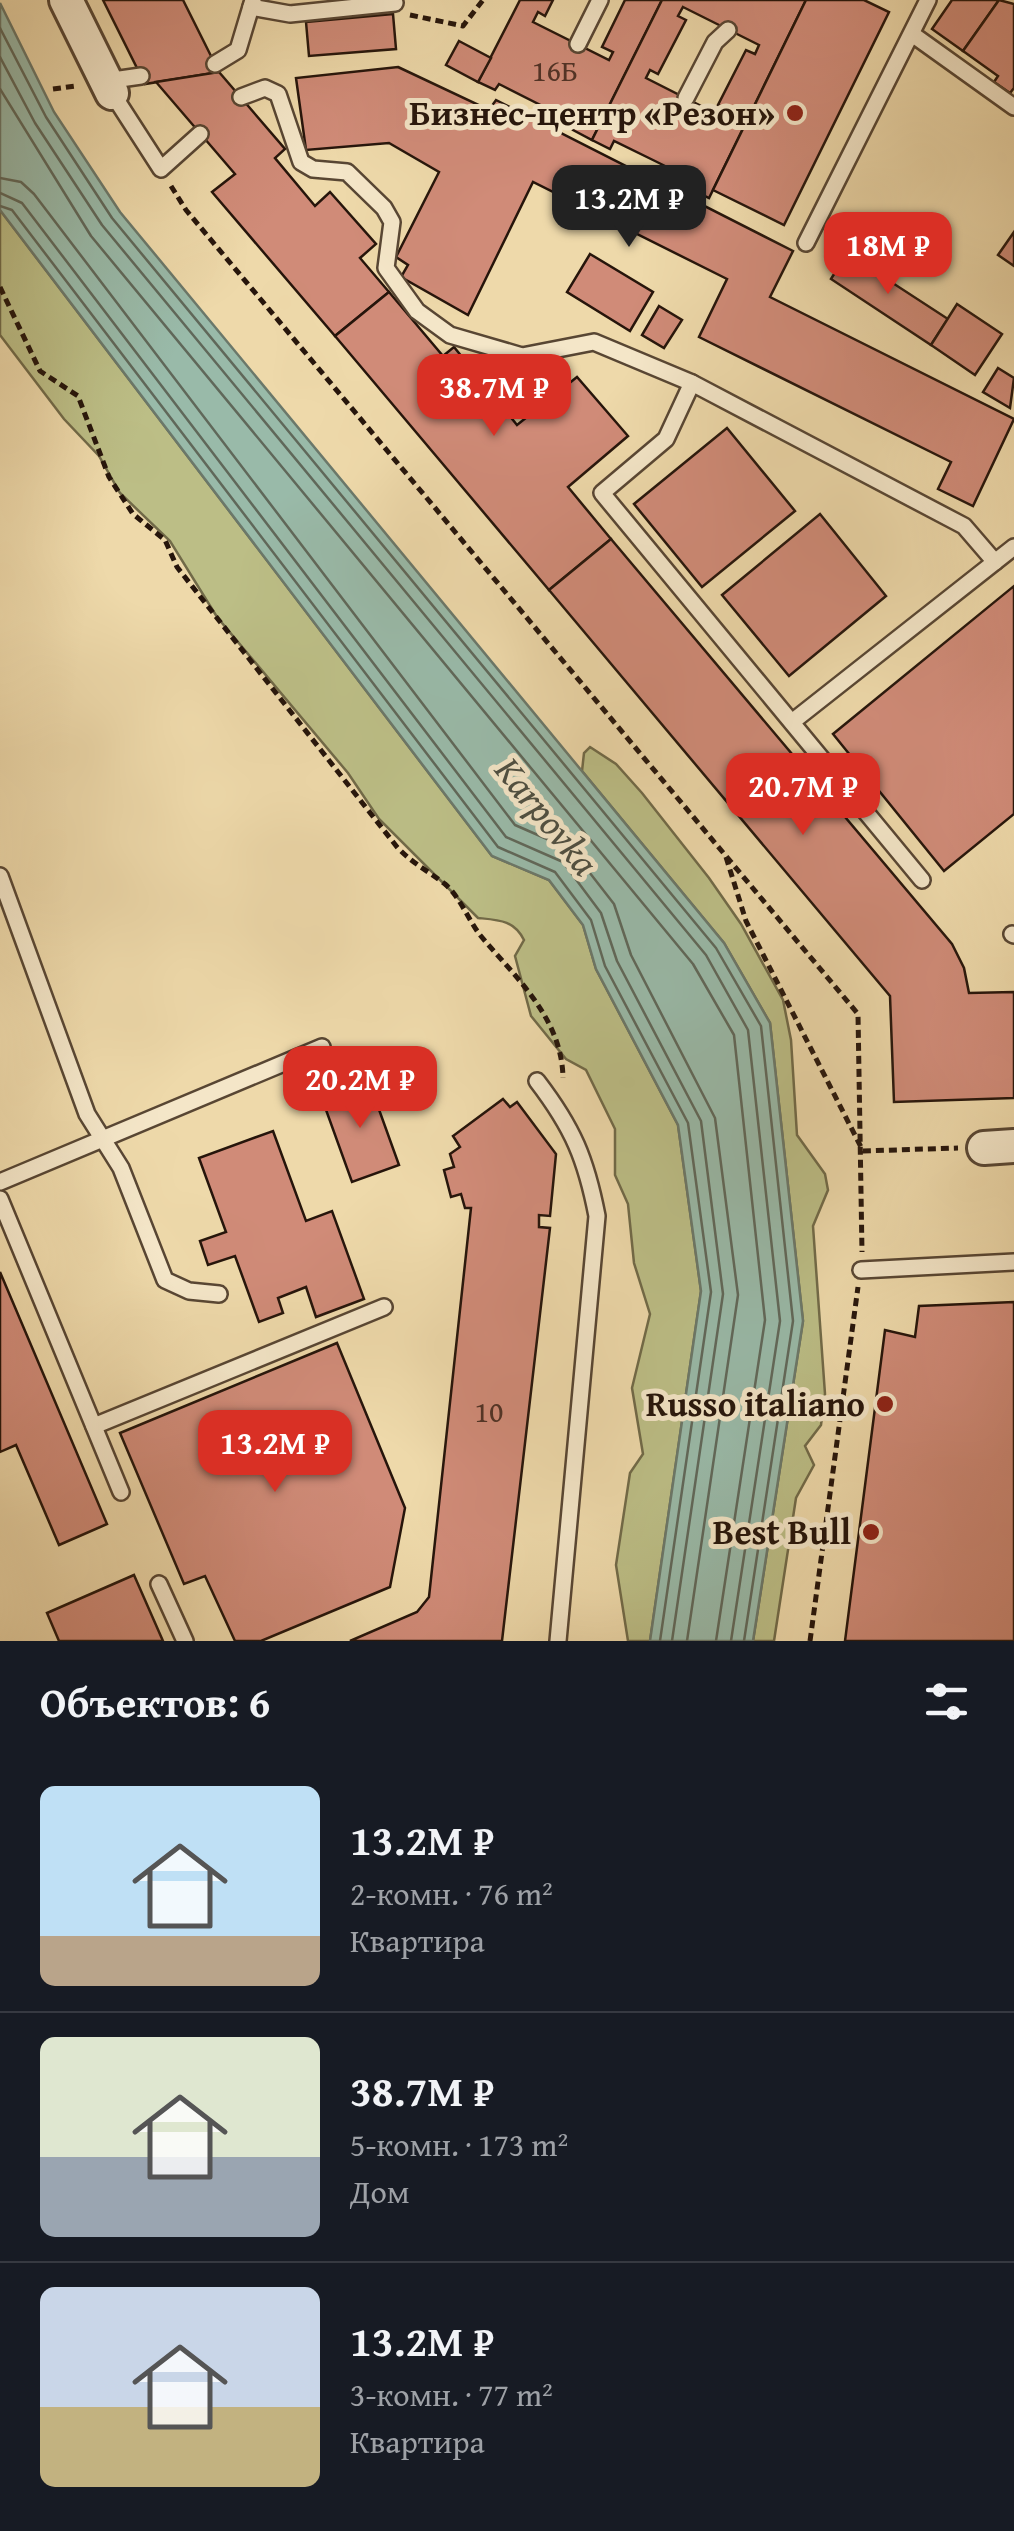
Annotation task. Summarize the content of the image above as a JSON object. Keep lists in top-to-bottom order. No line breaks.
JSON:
{"water":["Karpovka"],"places":["Бизнес-центр «Резон»","Russo italiano","Best Bull"],"house_numbers":["16Б","10"],"page":{"price":["13.2M ₽","18M ₽","38.7M ₽","20.7M ₽","20.2M ₽","13.2M ₽"],"heading":"Объектов: 6","list":[{"name":"13.2M ₽","note":"2-комн. · 76 m² · Квартира"},{"name":"38.7M ₽","note":"5-комн. · 173 m² · Дом"},{"name":"13.2M ₽","note":"3-комн. · 77 m² · Квартира"}]}}
